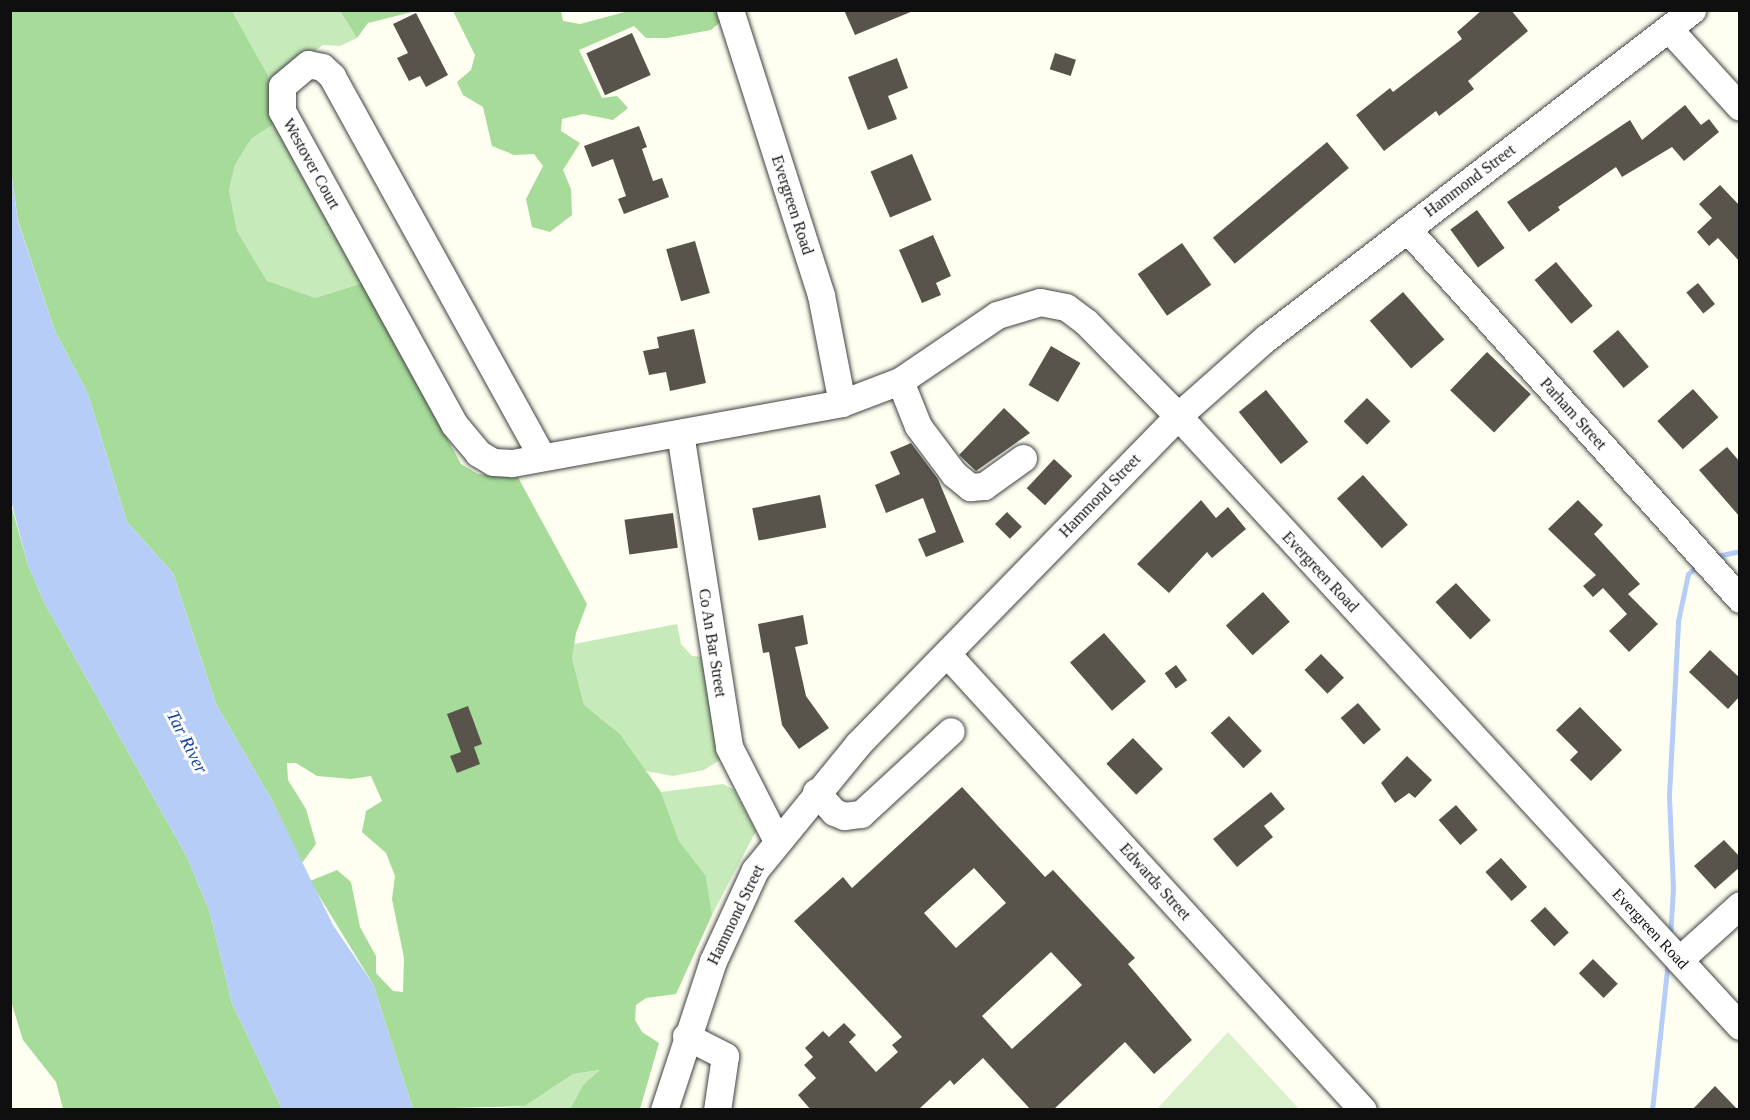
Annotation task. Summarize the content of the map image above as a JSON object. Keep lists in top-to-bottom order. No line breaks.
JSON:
{"streets":{"street":["Westover Court","Hammond Street","Evergreen Road","Parham Street","Co An Bar Street","Edwards Street"]},"crossings":[["Westover Court","Evergreen Road"],["Hammond Street","Evergreen Road"],["Hammond Street","Parham Street"],["Hammond Street","Co An Bar Street"],["Hammond Street","Edwards Street"],["Evergreen Road","Co An Bar Street"]],"water":["Tar River"]}
